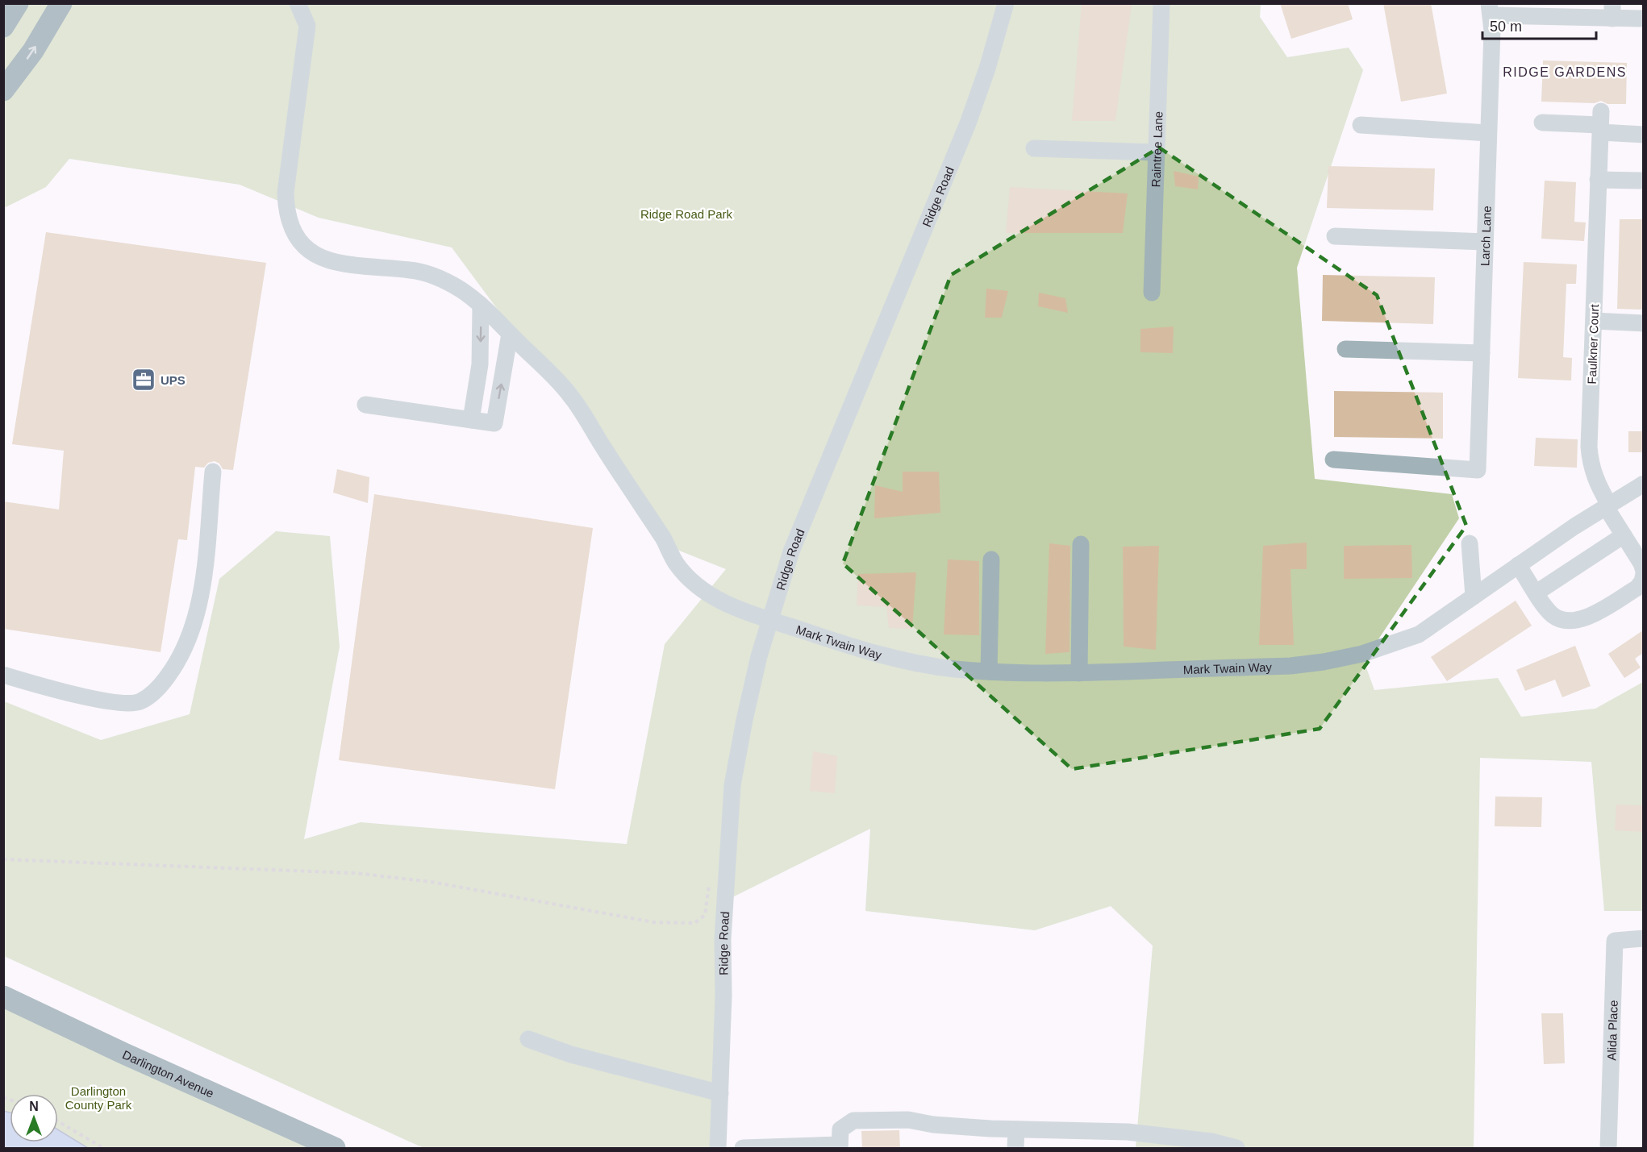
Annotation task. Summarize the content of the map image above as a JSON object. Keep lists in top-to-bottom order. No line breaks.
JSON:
{"streets":{"main road":["Darlington Avenue"],"street":["Raintree Lane","Ridge Road","Larch Lane","Faulkner Court","Mark Twain Way","Alida Place"]},"crossings":[["Ridge Road","Mark Twain Way"],["Faulkner Court","Mark Twain Way"]],"districts":["RIDGE GARDENS"],"parks":["Ridge Road Park","Darlington County Park"],"places":{"office":["UPS"]},"scale_bar":"50 m","north":"top"}
